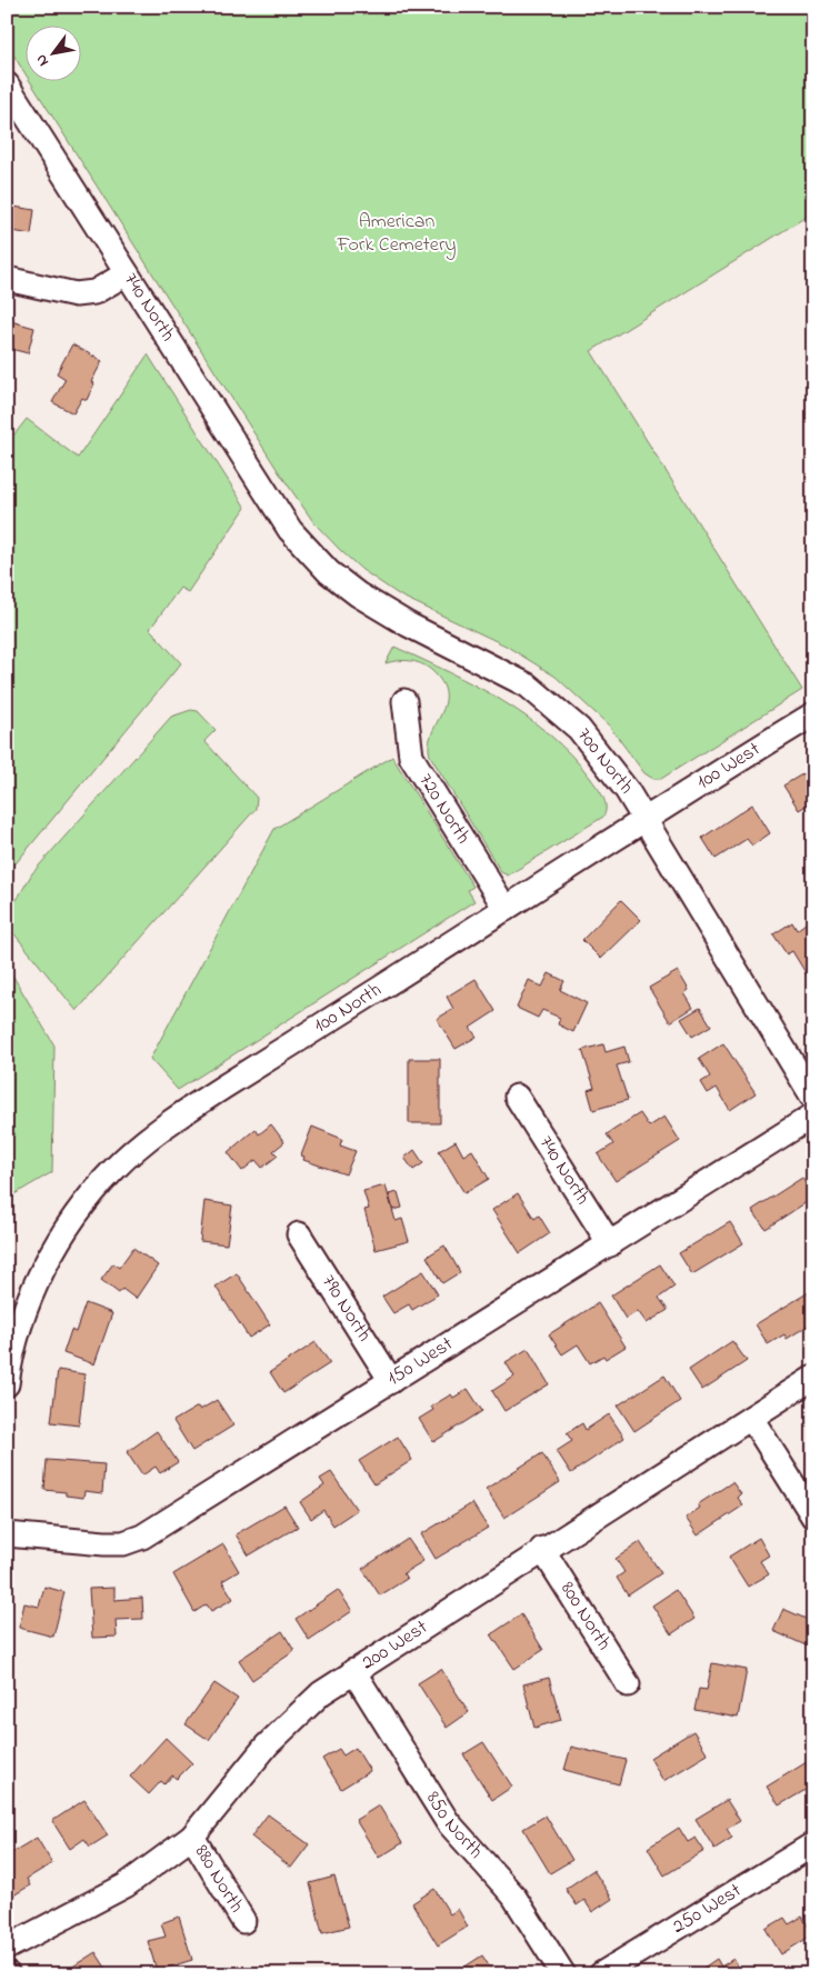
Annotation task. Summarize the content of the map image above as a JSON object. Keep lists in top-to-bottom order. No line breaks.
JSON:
{"streets":{"street":["740 North","700 North","100 West","720 North","100 North","790 North","150 West","800 North","200 West","850 North","880 North","250 West"]},"crossings":[["740 North","700 North"],["740 North","150 West"],["700 North","100 West"],["700 North","100 North"],["100 West","100 North"],["720 North","100 North"],["790 North","150 West"],["800 North","200 West"],["200 West","850 North"],["200 West","880 North"]],"parks":["American Fork Cemetery"],"north":"bottom left"}
